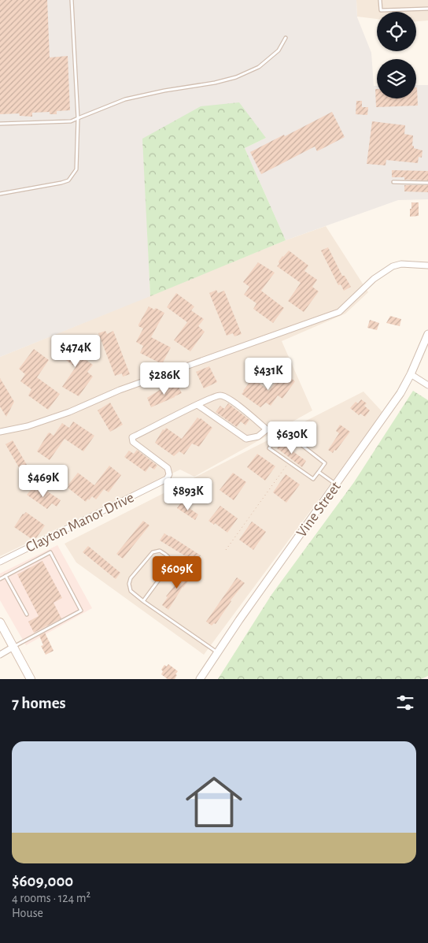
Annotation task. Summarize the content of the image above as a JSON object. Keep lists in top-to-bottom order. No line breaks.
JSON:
{"streets":{"street":["Vine Street","Clayton Manor Drive"]},"page":{"price":["$474K","$431K","$286K","$630K","$469K","$893K","$609K"],"heading":"7 homes","list":[{"name":"$609,000","note":"4 rooms · 124 m² · House"}]}}
